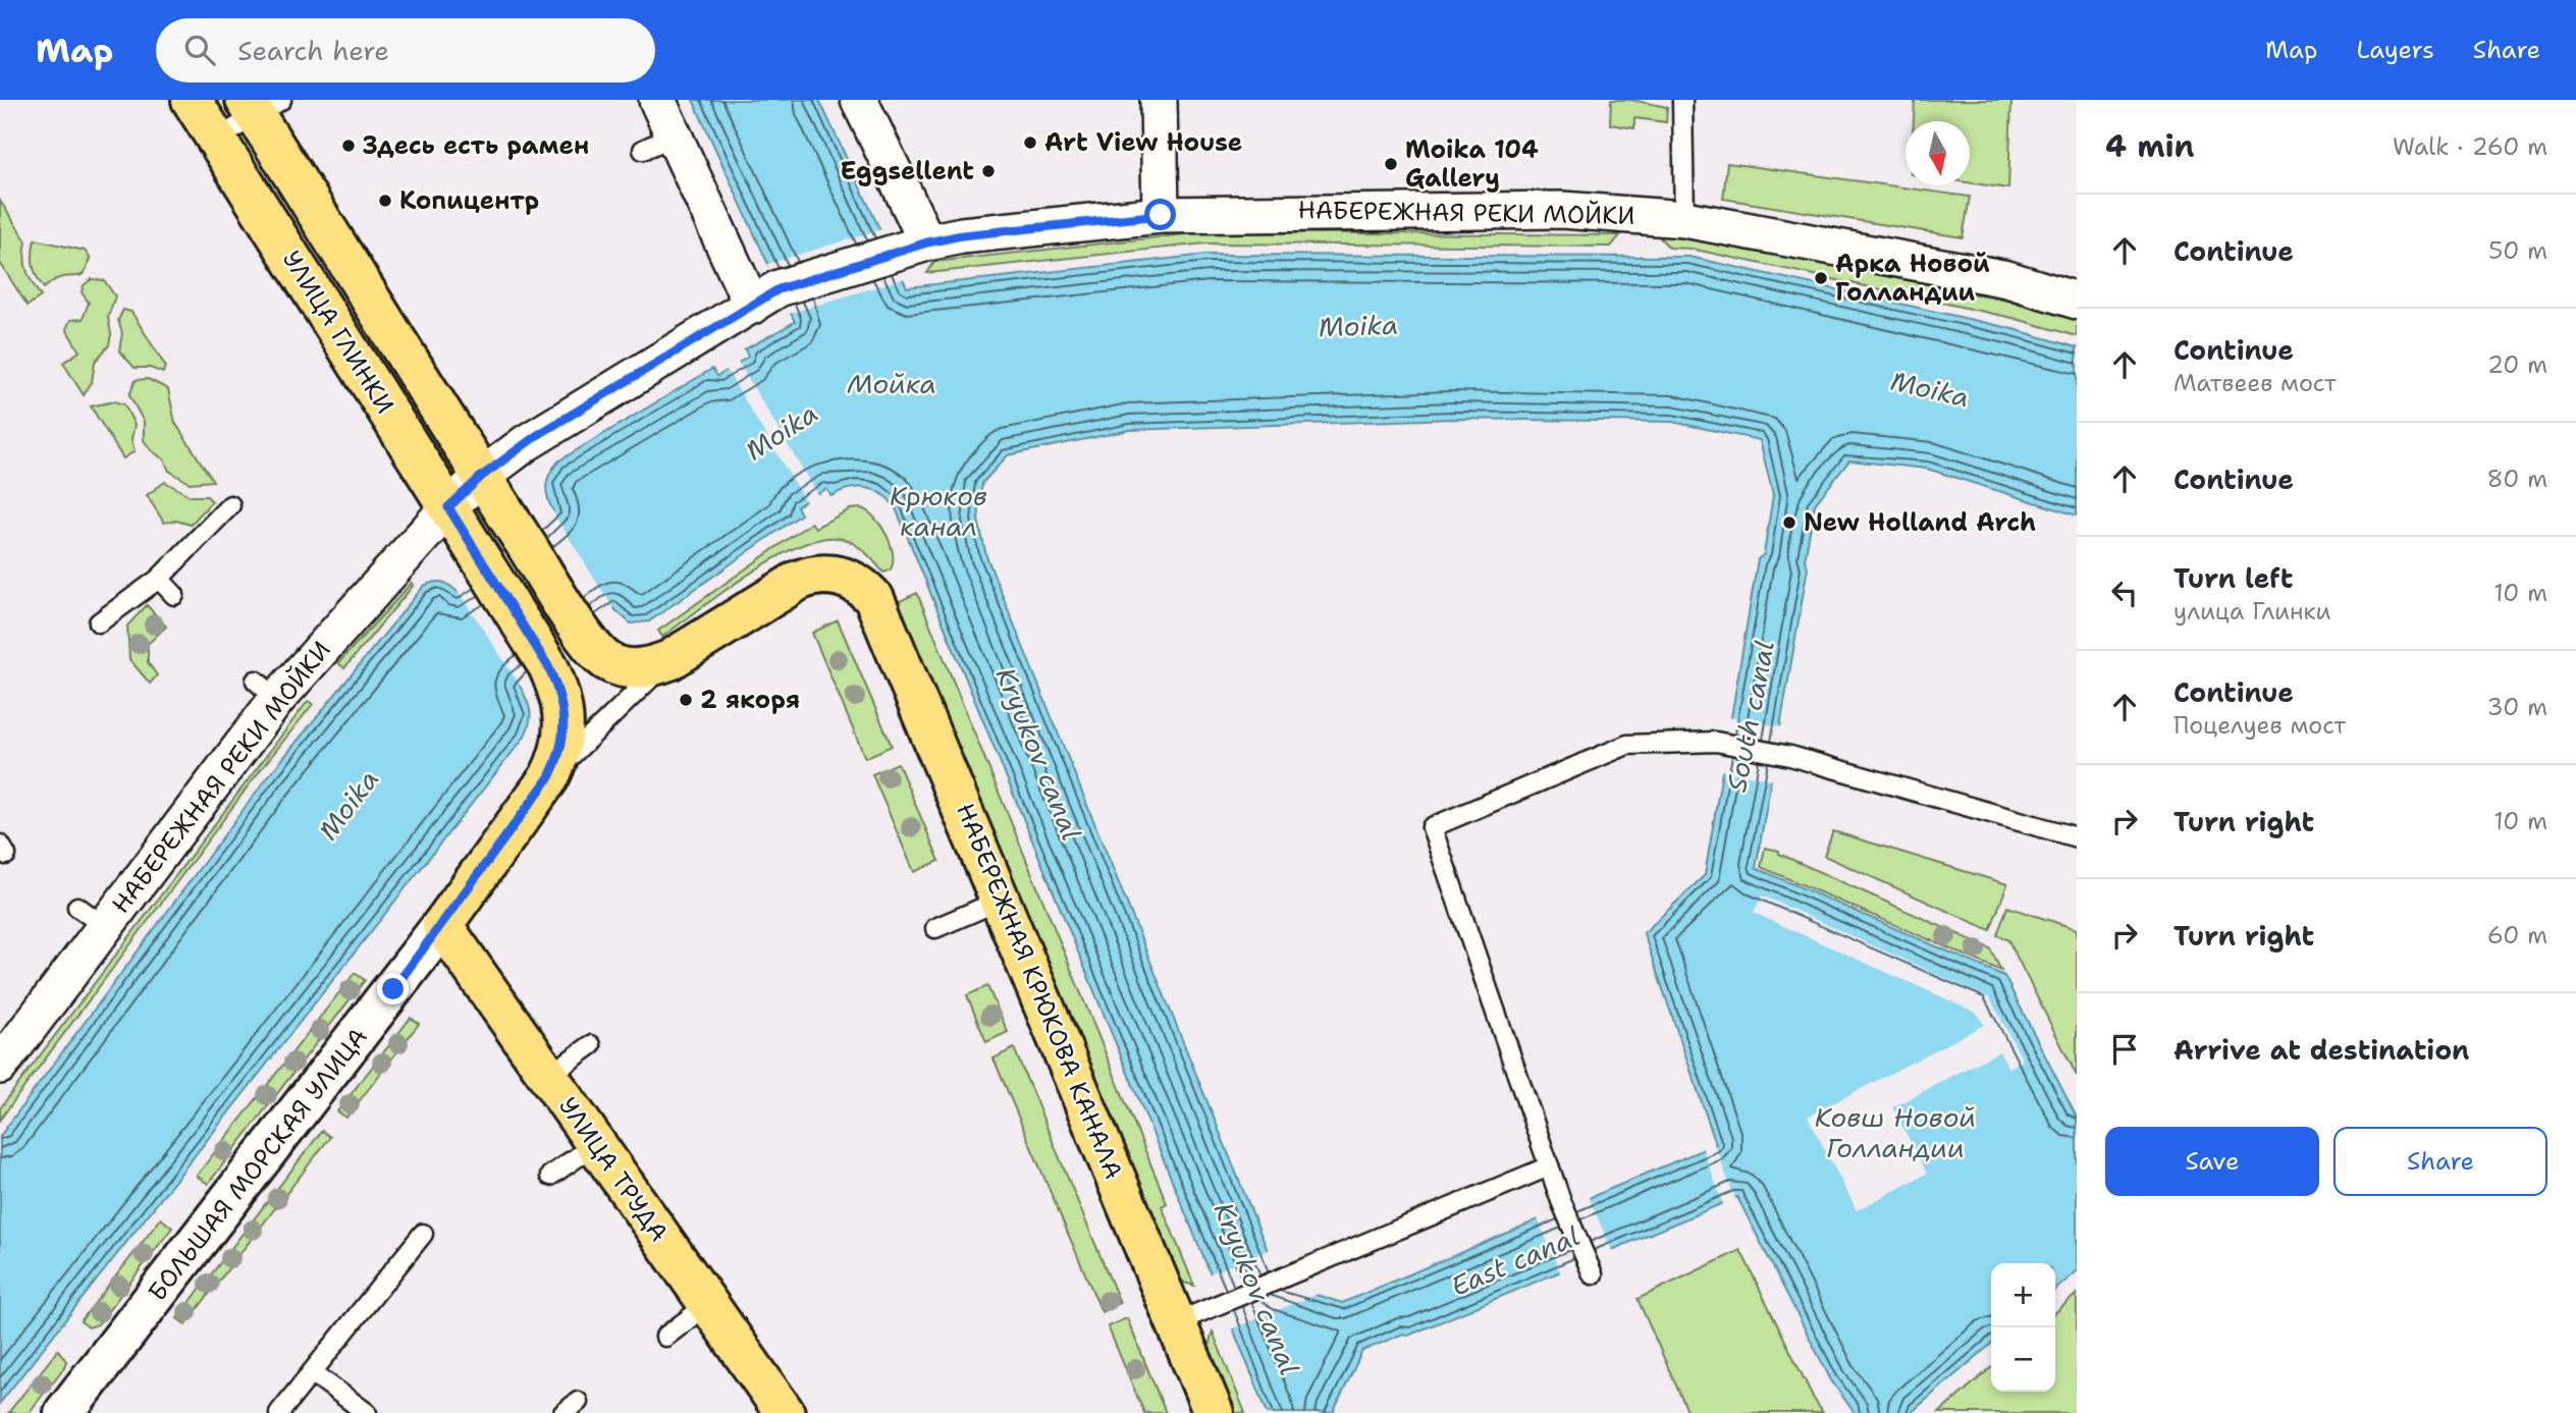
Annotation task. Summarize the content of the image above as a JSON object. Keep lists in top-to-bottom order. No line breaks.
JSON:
{"streets":{"main road":["УЛИЦА ГЛИНКИ","НАБЕРЕЖНАЯ КРЮКОВА КАНАЛА","БОЛЬШАЯ МОРСКАЯ УЛИЦА","УЛИЦА ТРУДА"],"street":["НАБЕРЕЖНАЯ РЕКИ МОЙКИ"]},"crossings":[["НАБЕРЕЖНАЯ РЕКИ МОЙКИ","УЛИЦА ГЛИНКИ"],["УЛИЦА ГЛИНКИ","НАБЕРЕЖНАЯ КРЮКОВА КАНАЛА"],["УЛИЦА ГЛИНКИ","БОЛЬШАЯ МОРСКАЯ УЛИЦА"],["БОЛЬШАЯ МОРСКАЯ УЛИЦА","УЛИЦА ТРУДА"]],"water":["Moika","Мойка","Крюков канал","South canal","Kryukov canal","Ковш Новой Голландии","East canal"],"places":["Art View House","Здесь есть рамен","Moika 104 Gallery","Eggsellent","Копицентр","Арка Новой Голландии","New Holland Arch","2 якоря"],"north":"bottom","page":{"header":"Map","search":"Search here","nav":["Map","Layers","Share"],"heading":["4 min","Walk · 260 m"],"list":[["Continue","50 m"],["Continue","Матвеев мост","20 m"],["Continue","80 m"],["Turn left","улица Глинки","10 m"],["Continue","Поцелуев мост","30 m"],["Turn right","10 m"],["Turn right","60 m"],"Arrive at destination"],"buttons":["Save","Share"],"map_buttons":["+","−"]}}
